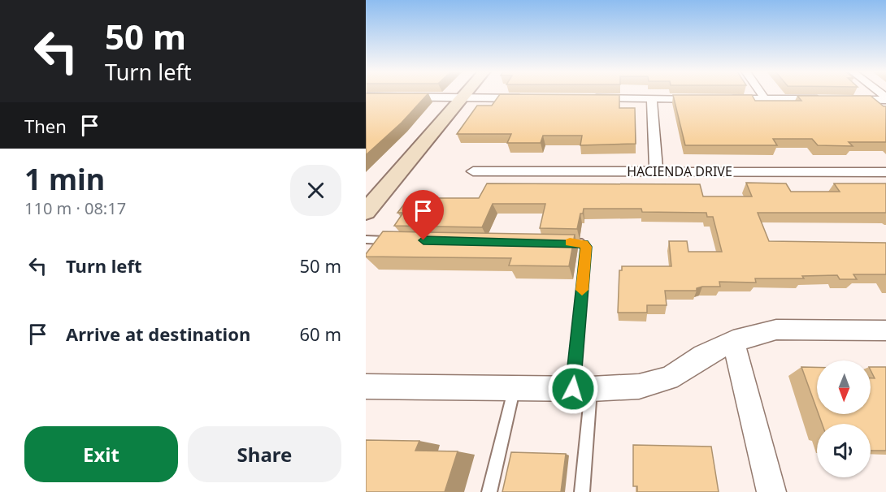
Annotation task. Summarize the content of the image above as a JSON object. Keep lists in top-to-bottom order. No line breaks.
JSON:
{"streets":{"street":["HACIENDA DRIVE"]},"north":"bottom","page":{"turn":["50 m","Turn left"],"then":"Then","heading":["1 min","110 m · 08:17"],"list":[{"name":"Turn left","value":"50 m"},{"name":"Arrive at destination","value":"60 m"}],"buttons":["Exit","Share"]}}
